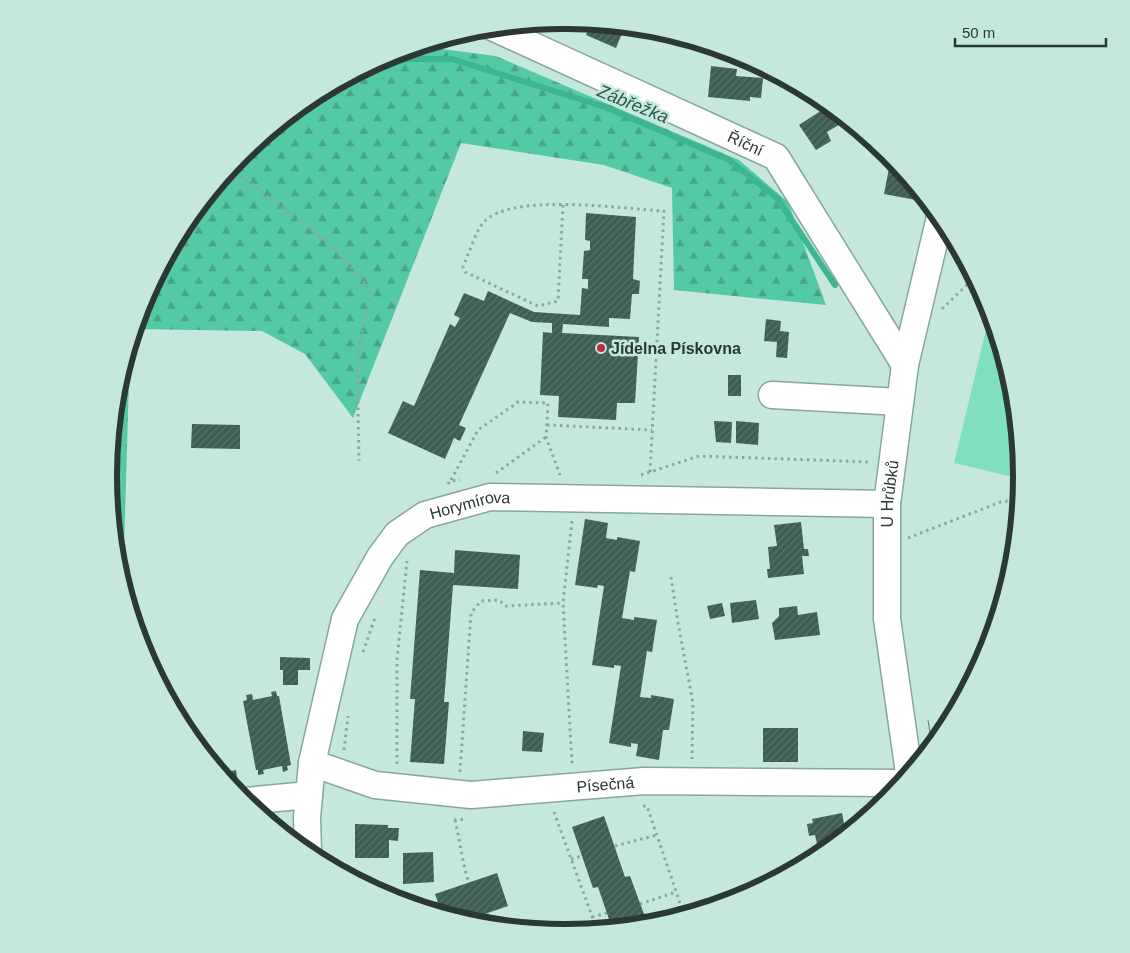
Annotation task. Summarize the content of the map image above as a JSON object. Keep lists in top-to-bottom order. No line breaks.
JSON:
{"streets":{"street":["Říční","U Hrůbků","Horymírova","Písečná"]},"crossings":[["Říční","U Hrůbků"],["U Hrůbků","Horymírova"],["Horymírova","Písečná"]],"water":["Zábřežka"],"places":["Jídelna Pískovna"],"scale_bar":"50 m"}
